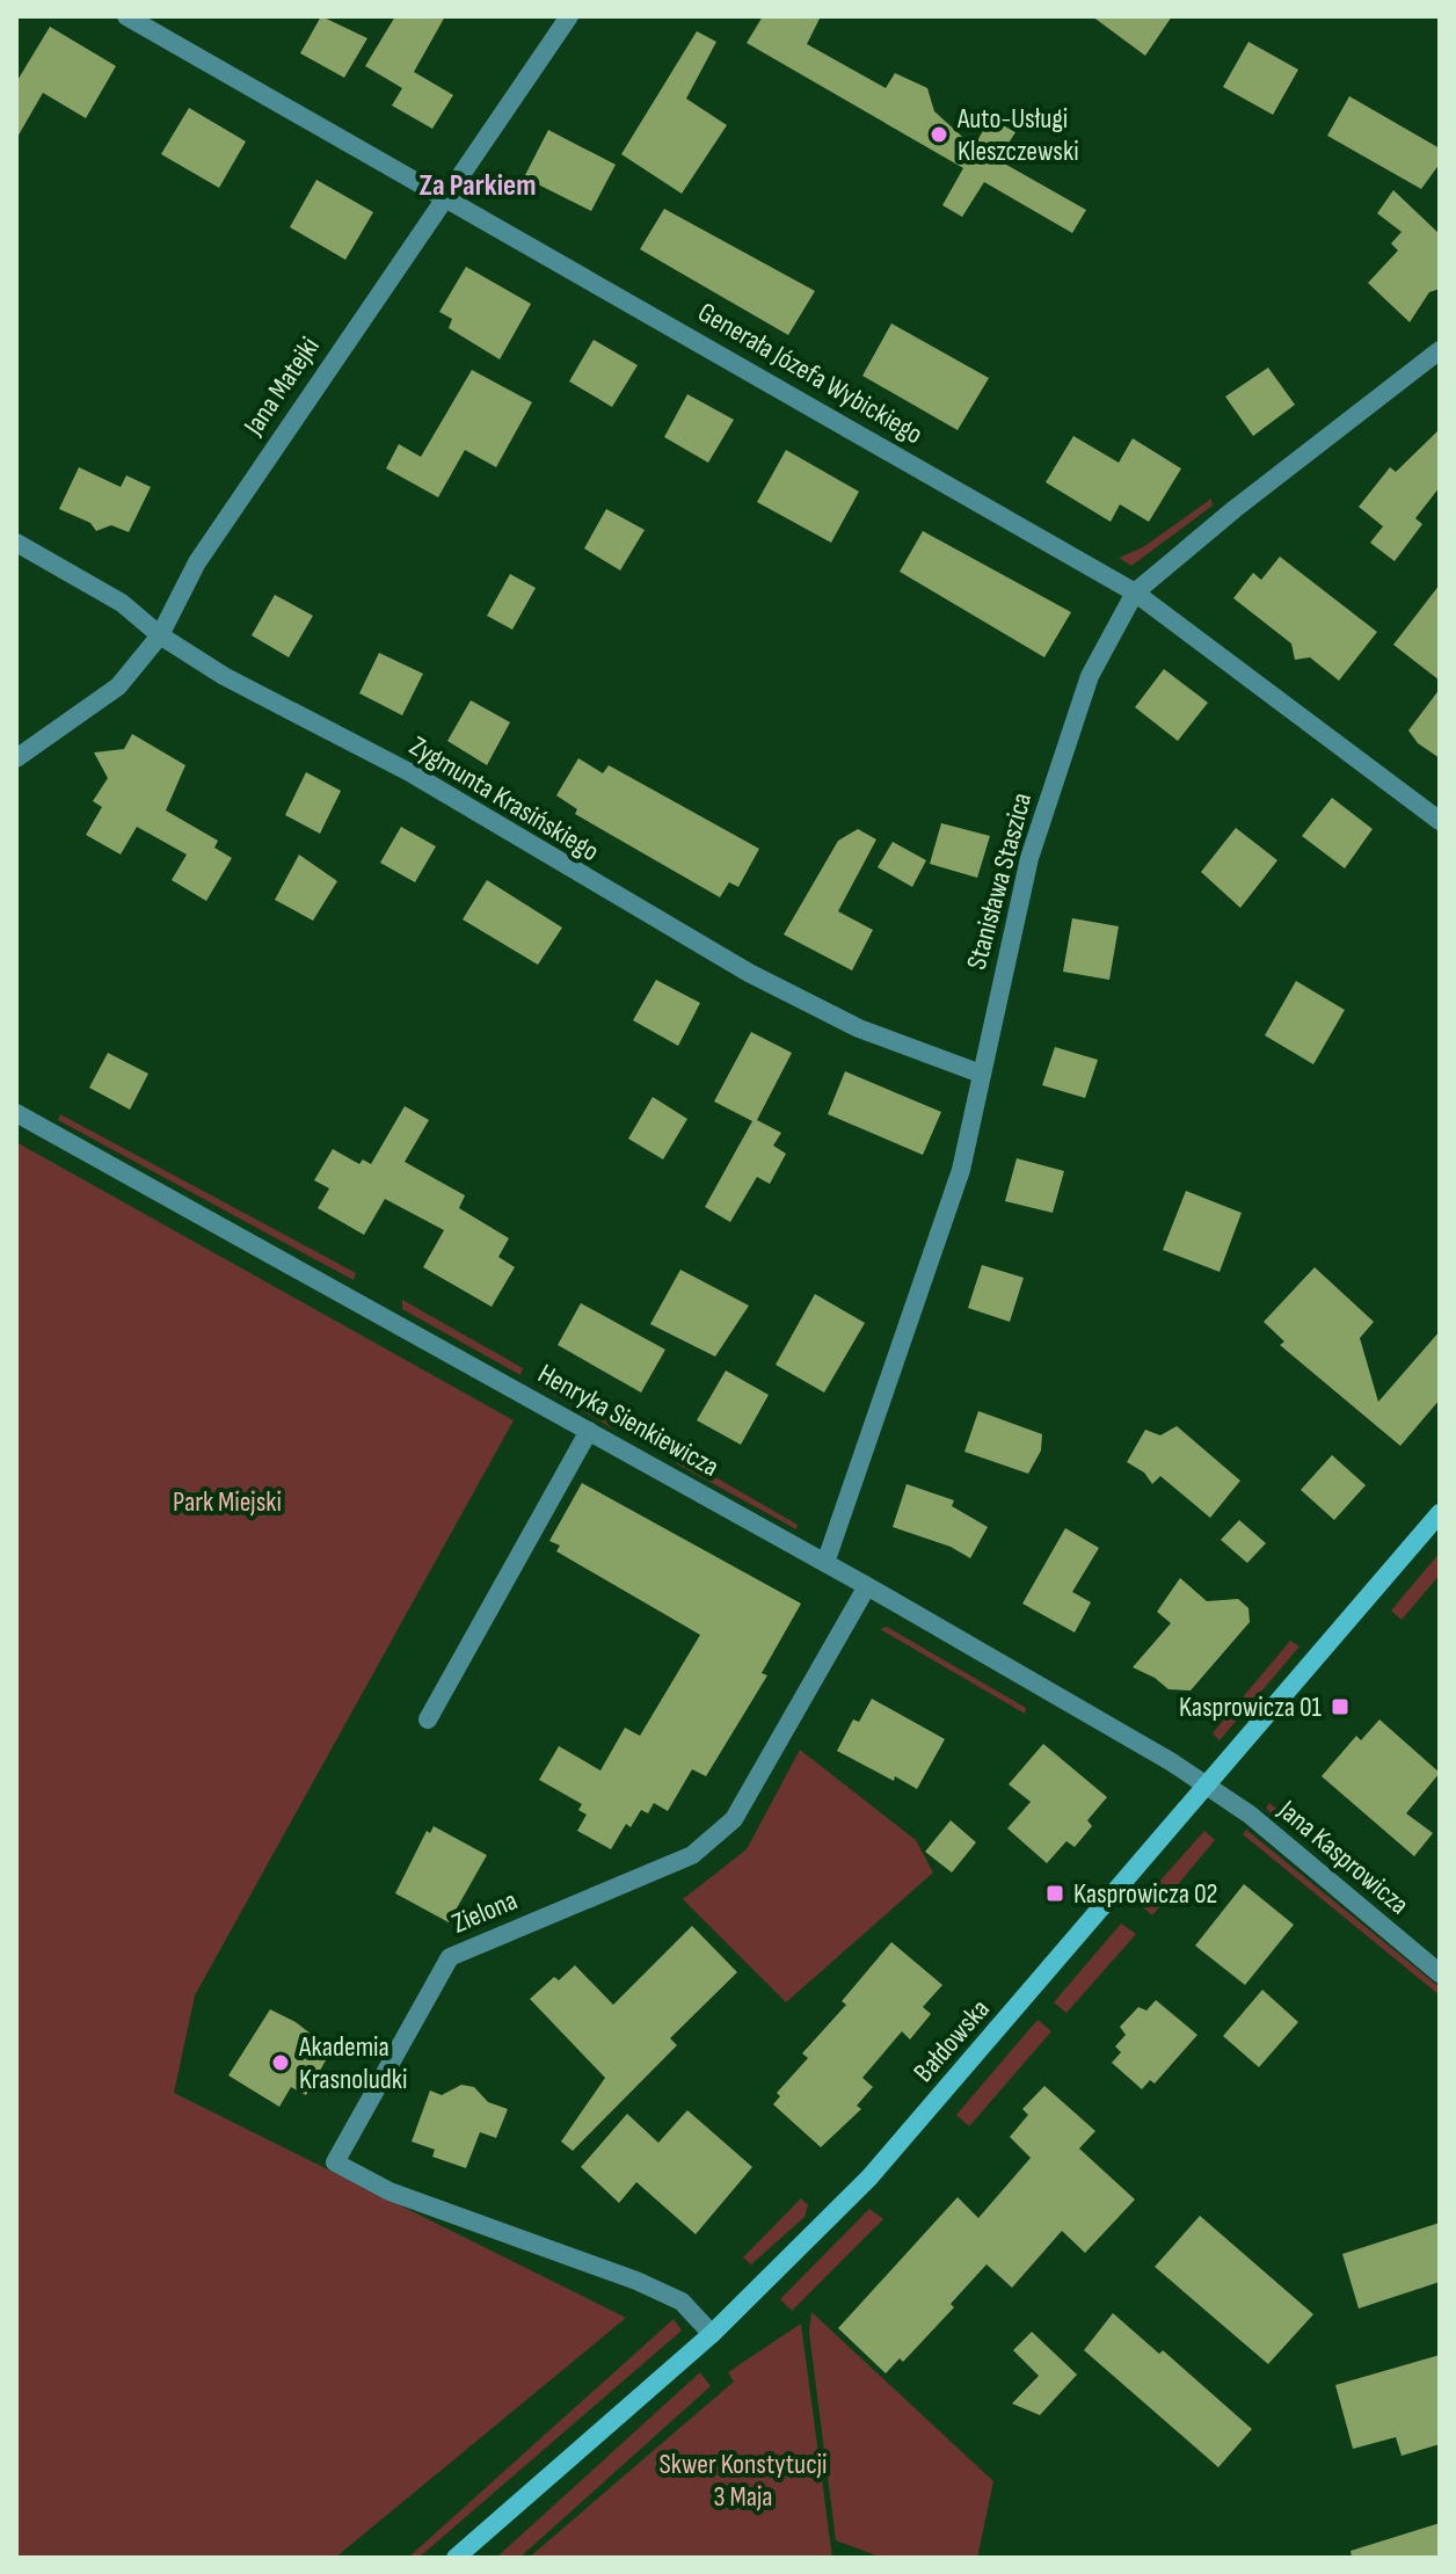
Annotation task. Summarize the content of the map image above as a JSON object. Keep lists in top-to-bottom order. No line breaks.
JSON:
{"streets":{"street":["Generała Józefa Wybickiego","Jana Matejki","Zygmunta Krasińskiego","Stanisława Staszica","Henryka Sienkiewicza","Jana Kasprowicza","Zielona","Bałdowska"]},"crossings":[["Generała Józefa Wybickiego","Jana Matejki"],["Generała Józefa Wybickiego","Stanisława Staszica"],["Jana Matejki","Zygmunta Krasińskiego"],["Zygmunta Krasińskiego","Stanisława Staszica"],["Stanisława Staszica","Henryka Sienkiewicza"],["Henryka Sienkiewicza","Jana Kasprowicza"],["Henryka Sienkiewicza","Zielona"],["Henryka Sienkiewicza","Bałdowska"],["Jana Kasprowicza","Bałdowska"],["Zielona","Bałdowska"]],"districts":["Za Parkiem"],"parks":["Park Miejski","Skwer Konstytucji 3 Maja"],"places":{"other":["Auto-Usługi Kleszczewski","Akademia Krasnoludki"],"transit":["Kasprowicza 01","Kasprowicza 02"]}}
